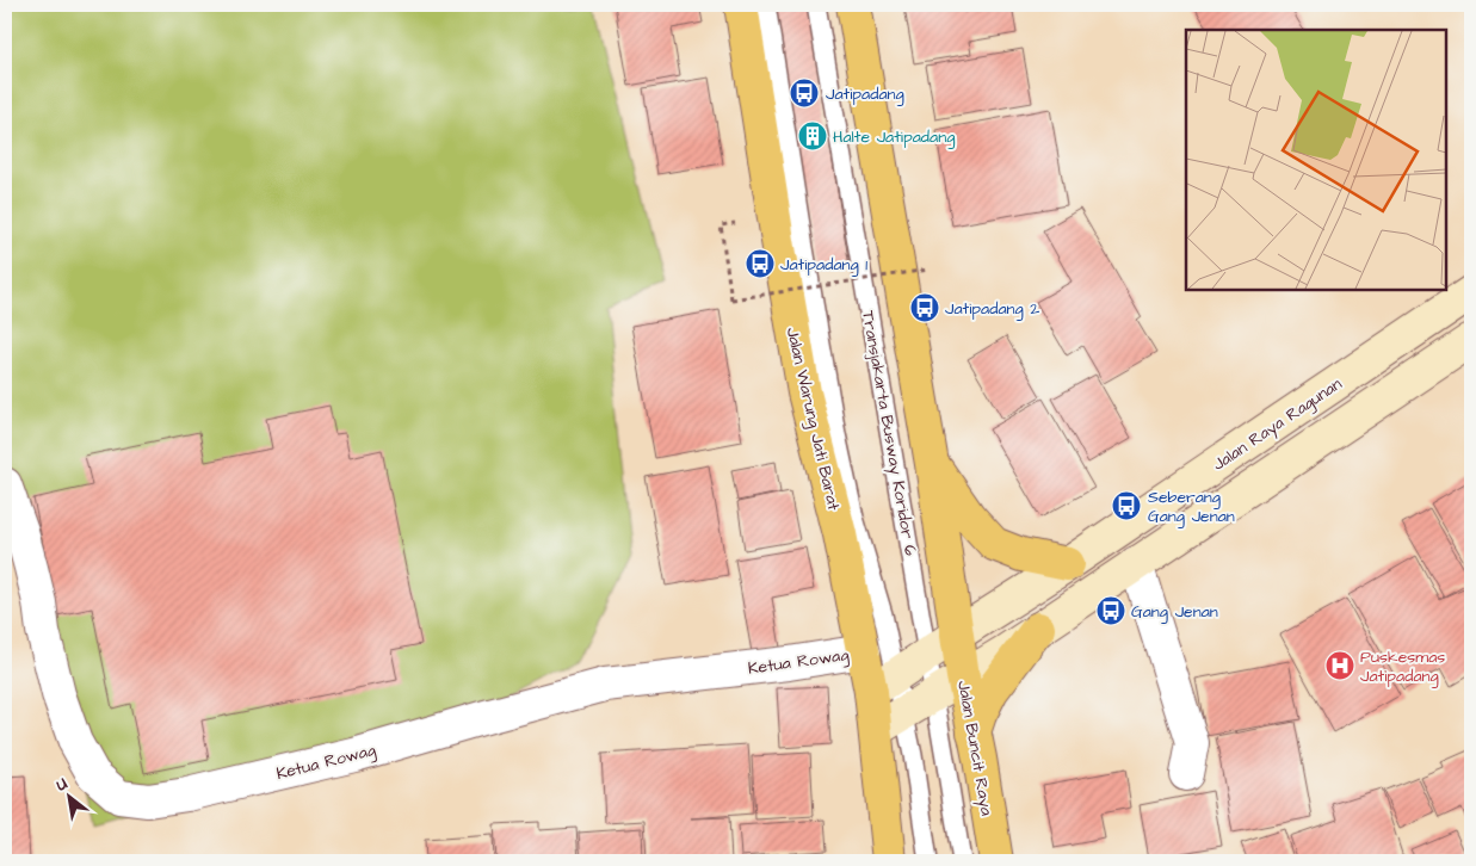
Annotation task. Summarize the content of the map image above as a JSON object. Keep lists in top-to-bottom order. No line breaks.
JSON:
{"streets":{"main road":["Jalan Warung Jati Barat","Jalan Raya Ragunan","Jalan Buncit Raya"],"street":["Ketua Rowag"],"lane":["Transjakarta Busway Koridor 6"]},"crossings":[["Jalan Warung Jati Barat","Jalan Raya Ragunan"],["Jalan Warung Jati Barat","Ketua Rowag"],["Jalan Raya Ragunan","Transjakarta Busway Koridor 6"],["Jalan Raya Ragunan","Jalan Buncit Raya"]],"places":{"bus stop":["Jatipadang","Jatipadang 1","Jatipadang 2","Seberang Gang Jenan","Gang Jenan"],"building":["Halte Jatipadang"],"hospital":["Puskesmas Jatipadang"]},"north":"top left"}
